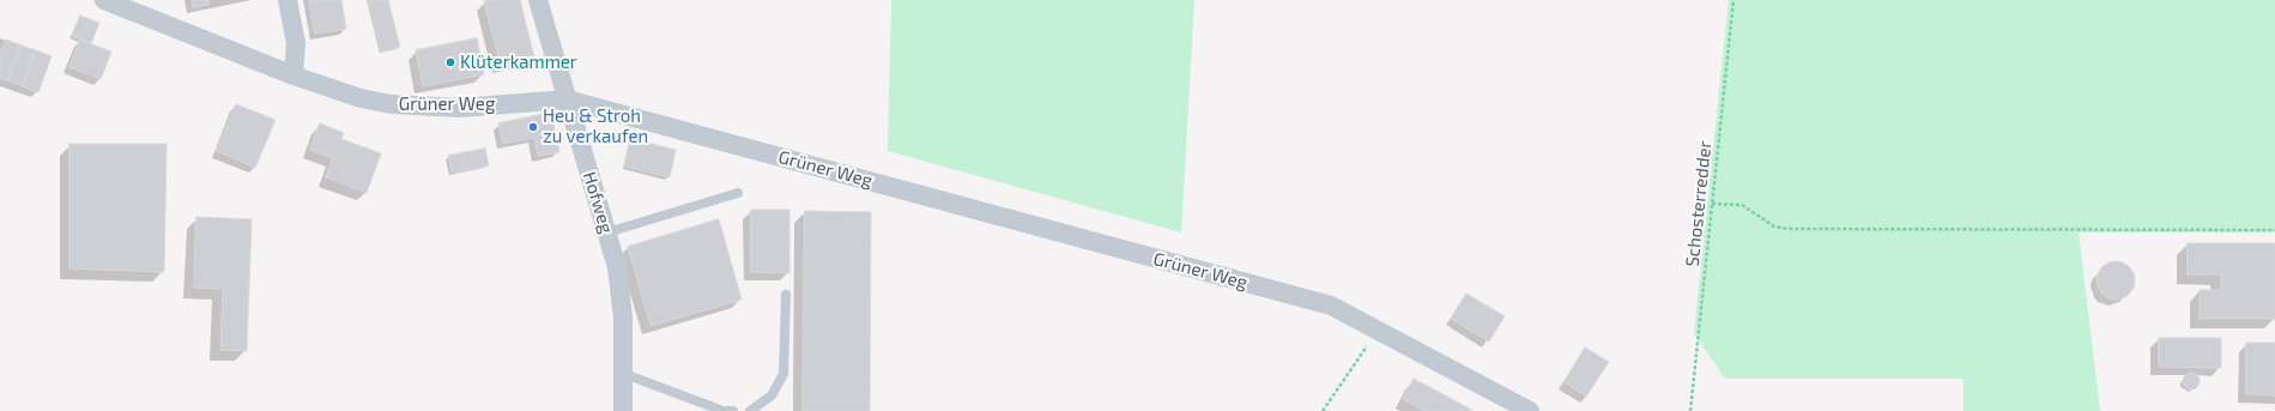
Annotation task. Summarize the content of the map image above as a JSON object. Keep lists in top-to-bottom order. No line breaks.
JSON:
{"streets":{"street":["Grüner Weg","Hofweg"],"path":["Schosterredder"]},"crossings":[["Grüner Weg","Hofweg"]],"places":["Klüterkammer","Heu & Stroh zu verkaufen"]}
